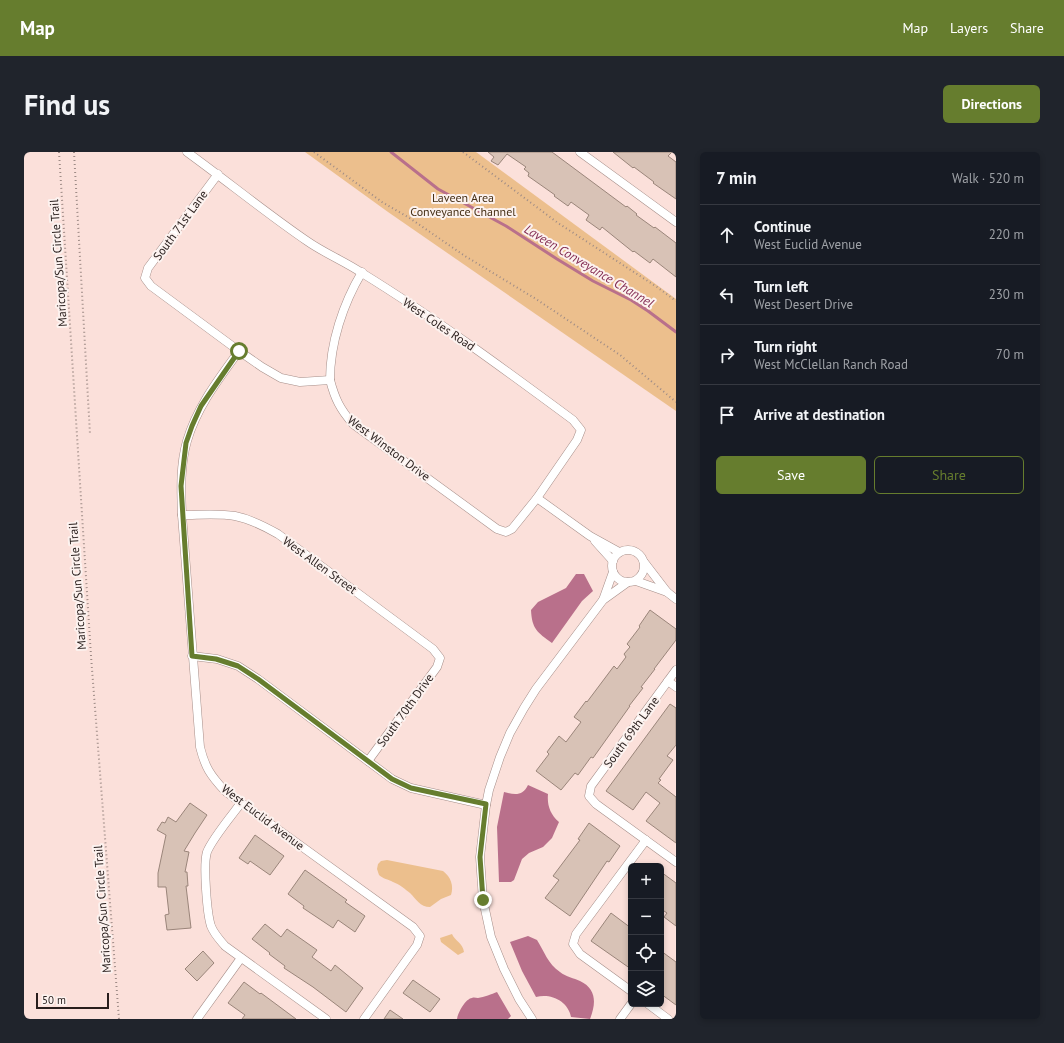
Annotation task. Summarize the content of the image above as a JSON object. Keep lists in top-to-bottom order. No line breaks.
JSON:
{"streets":{"street":["South 71st Lane","West Coles Road","West Winston Drive","West Allen Street","South 70th Drive","South 69th Lane","West Euclid Avenue"],"path":["Maricopa/Sun Circle Trail"]},"crossings":[["South 71st Lane","West Coles Road"],["South 71st Lane","West Euclid Avenue"],["West Coles Road","West Winston Drive"],["West Allen Street","South 70th Drive"],["West Allen Street","West Euclid Avenue"]],"water":["Laveen Conveyance Channel"],"parks":["Laveen Area Conveyance Channel"],"scale_bar":"50 m","page":{"header":"Map","nav":["Map","Layers","Share"],"buttons":["Directions",["Save","Share"]],"title":"Find us","heading":["7 min","Walk · 520 m"],"list":[["Continue","West Euclid Avenue","220 m"],["Turn left","West Desert Drive","230 m"],["Turn right","West McClellan Ranch Road","70 m"],"Arrive at destination"],"map_buttons":["+","−"],"scale":"50 m"}}
